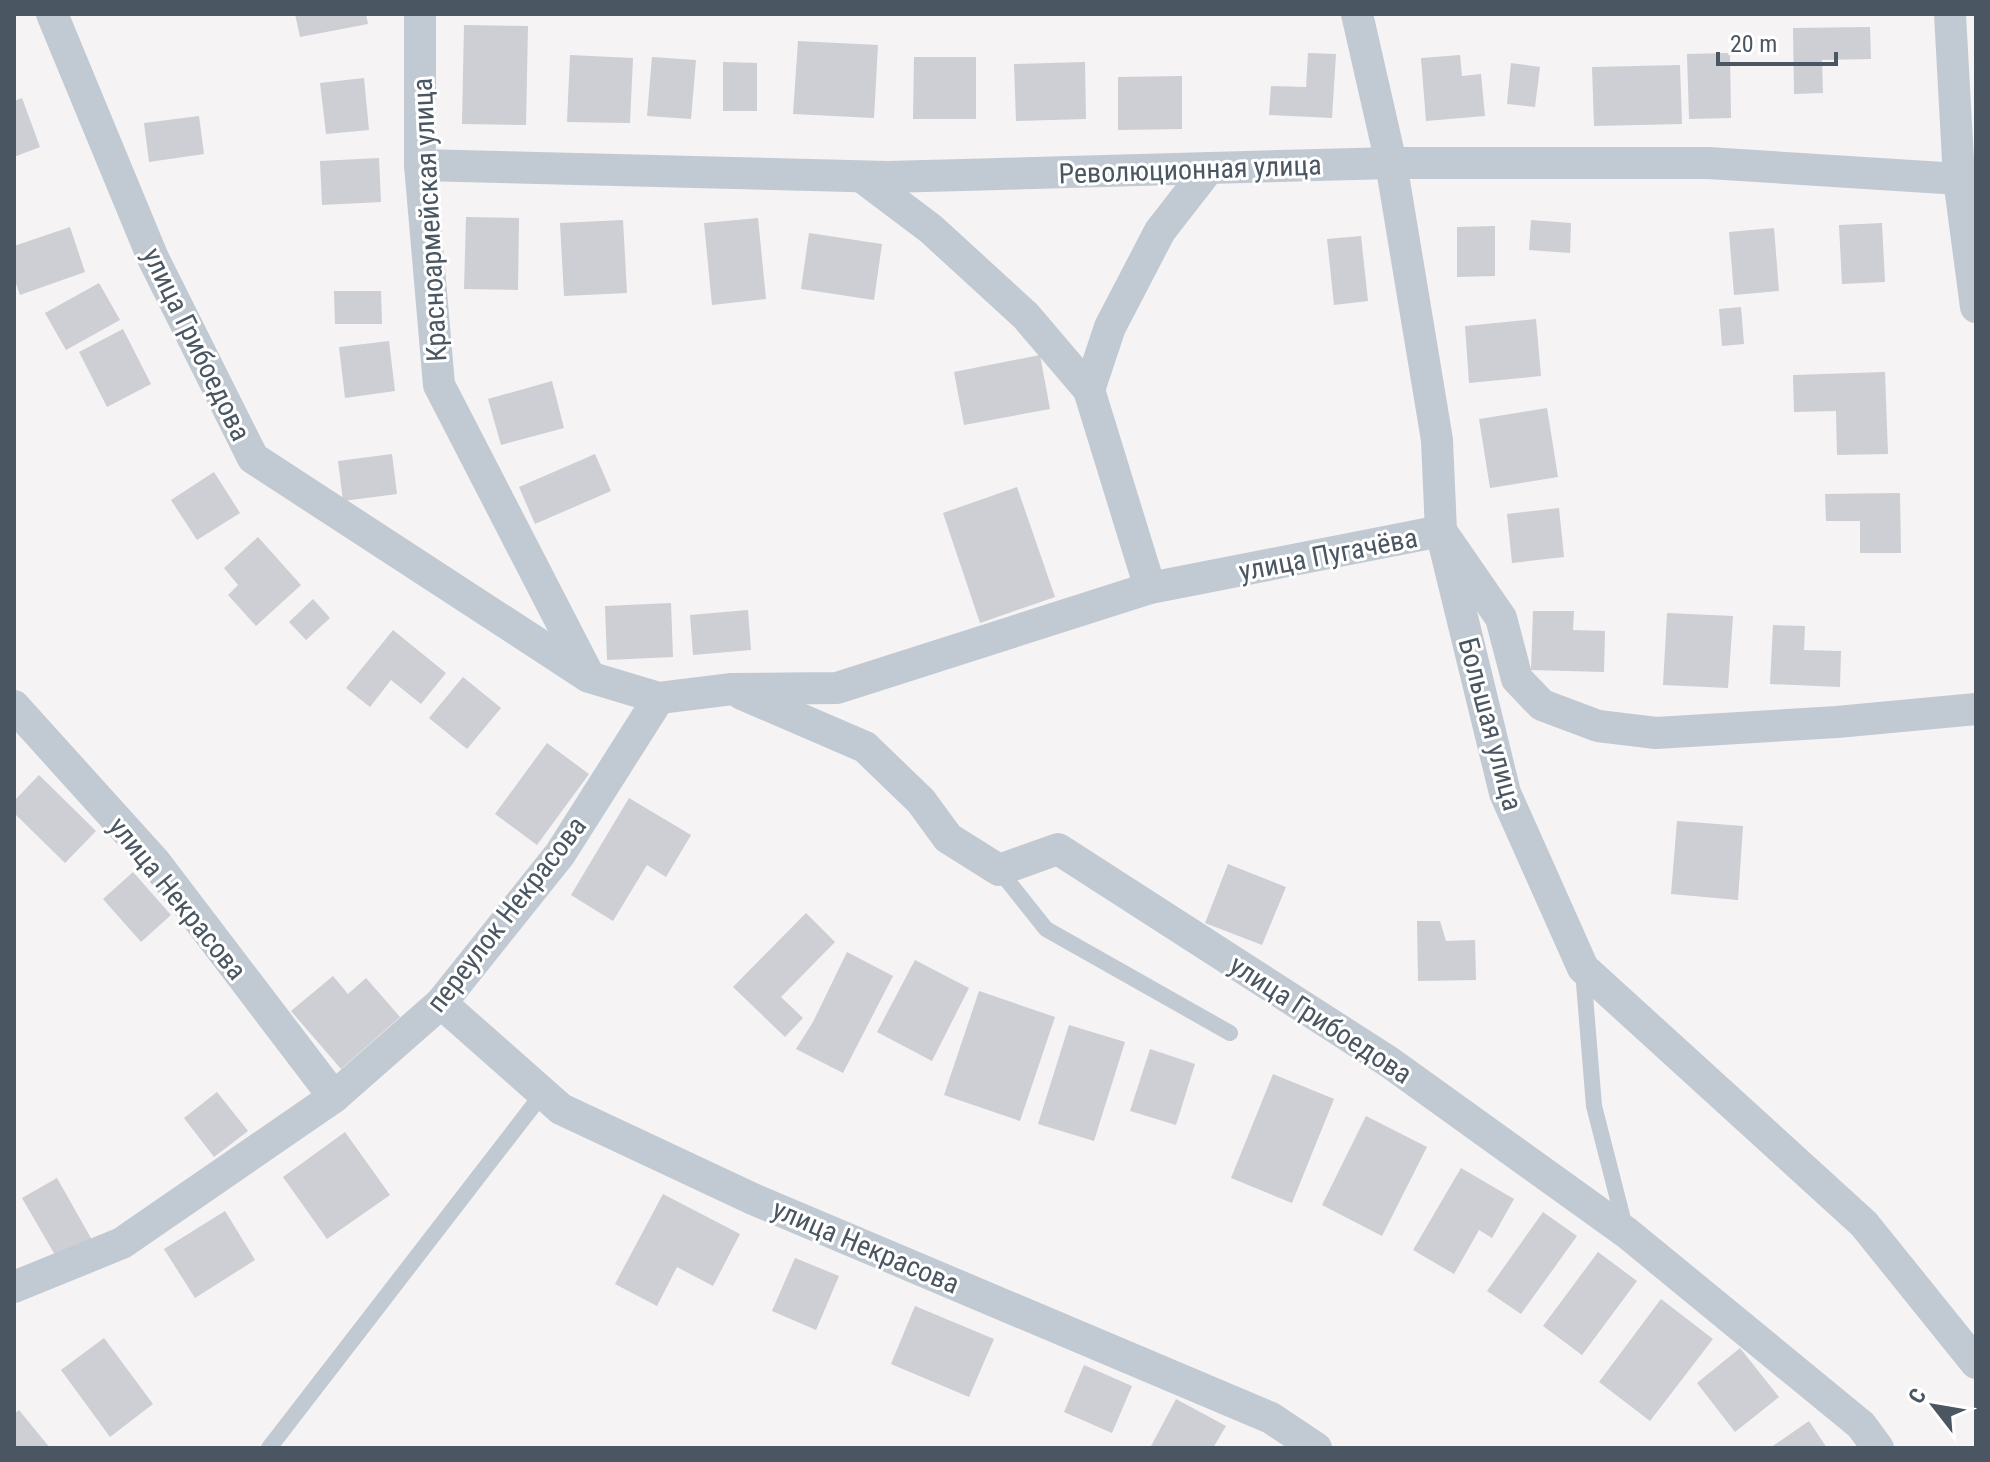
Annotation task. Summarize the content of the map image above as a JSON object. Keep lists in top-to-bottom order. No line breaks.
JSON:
{"streets":{"street":["Революционная улица","Красноармейская улица","улица Грибоедова","улица Пугачёва","Большая улица","улица Некрасова","переулок Некрасова"]},"crossings":[["Революционная улица","Красноармейская улица"],["Революционная улица","Большая улица"],["Красноармейская улица","улица Грибоедова"],["улица Грибоедова","переулок Некрасова"],["улица Пугачёва","Большая улица"],["улица Некрасова","переулок Некрасова"]],"scale_bar":"20 m","north":"top left"}
